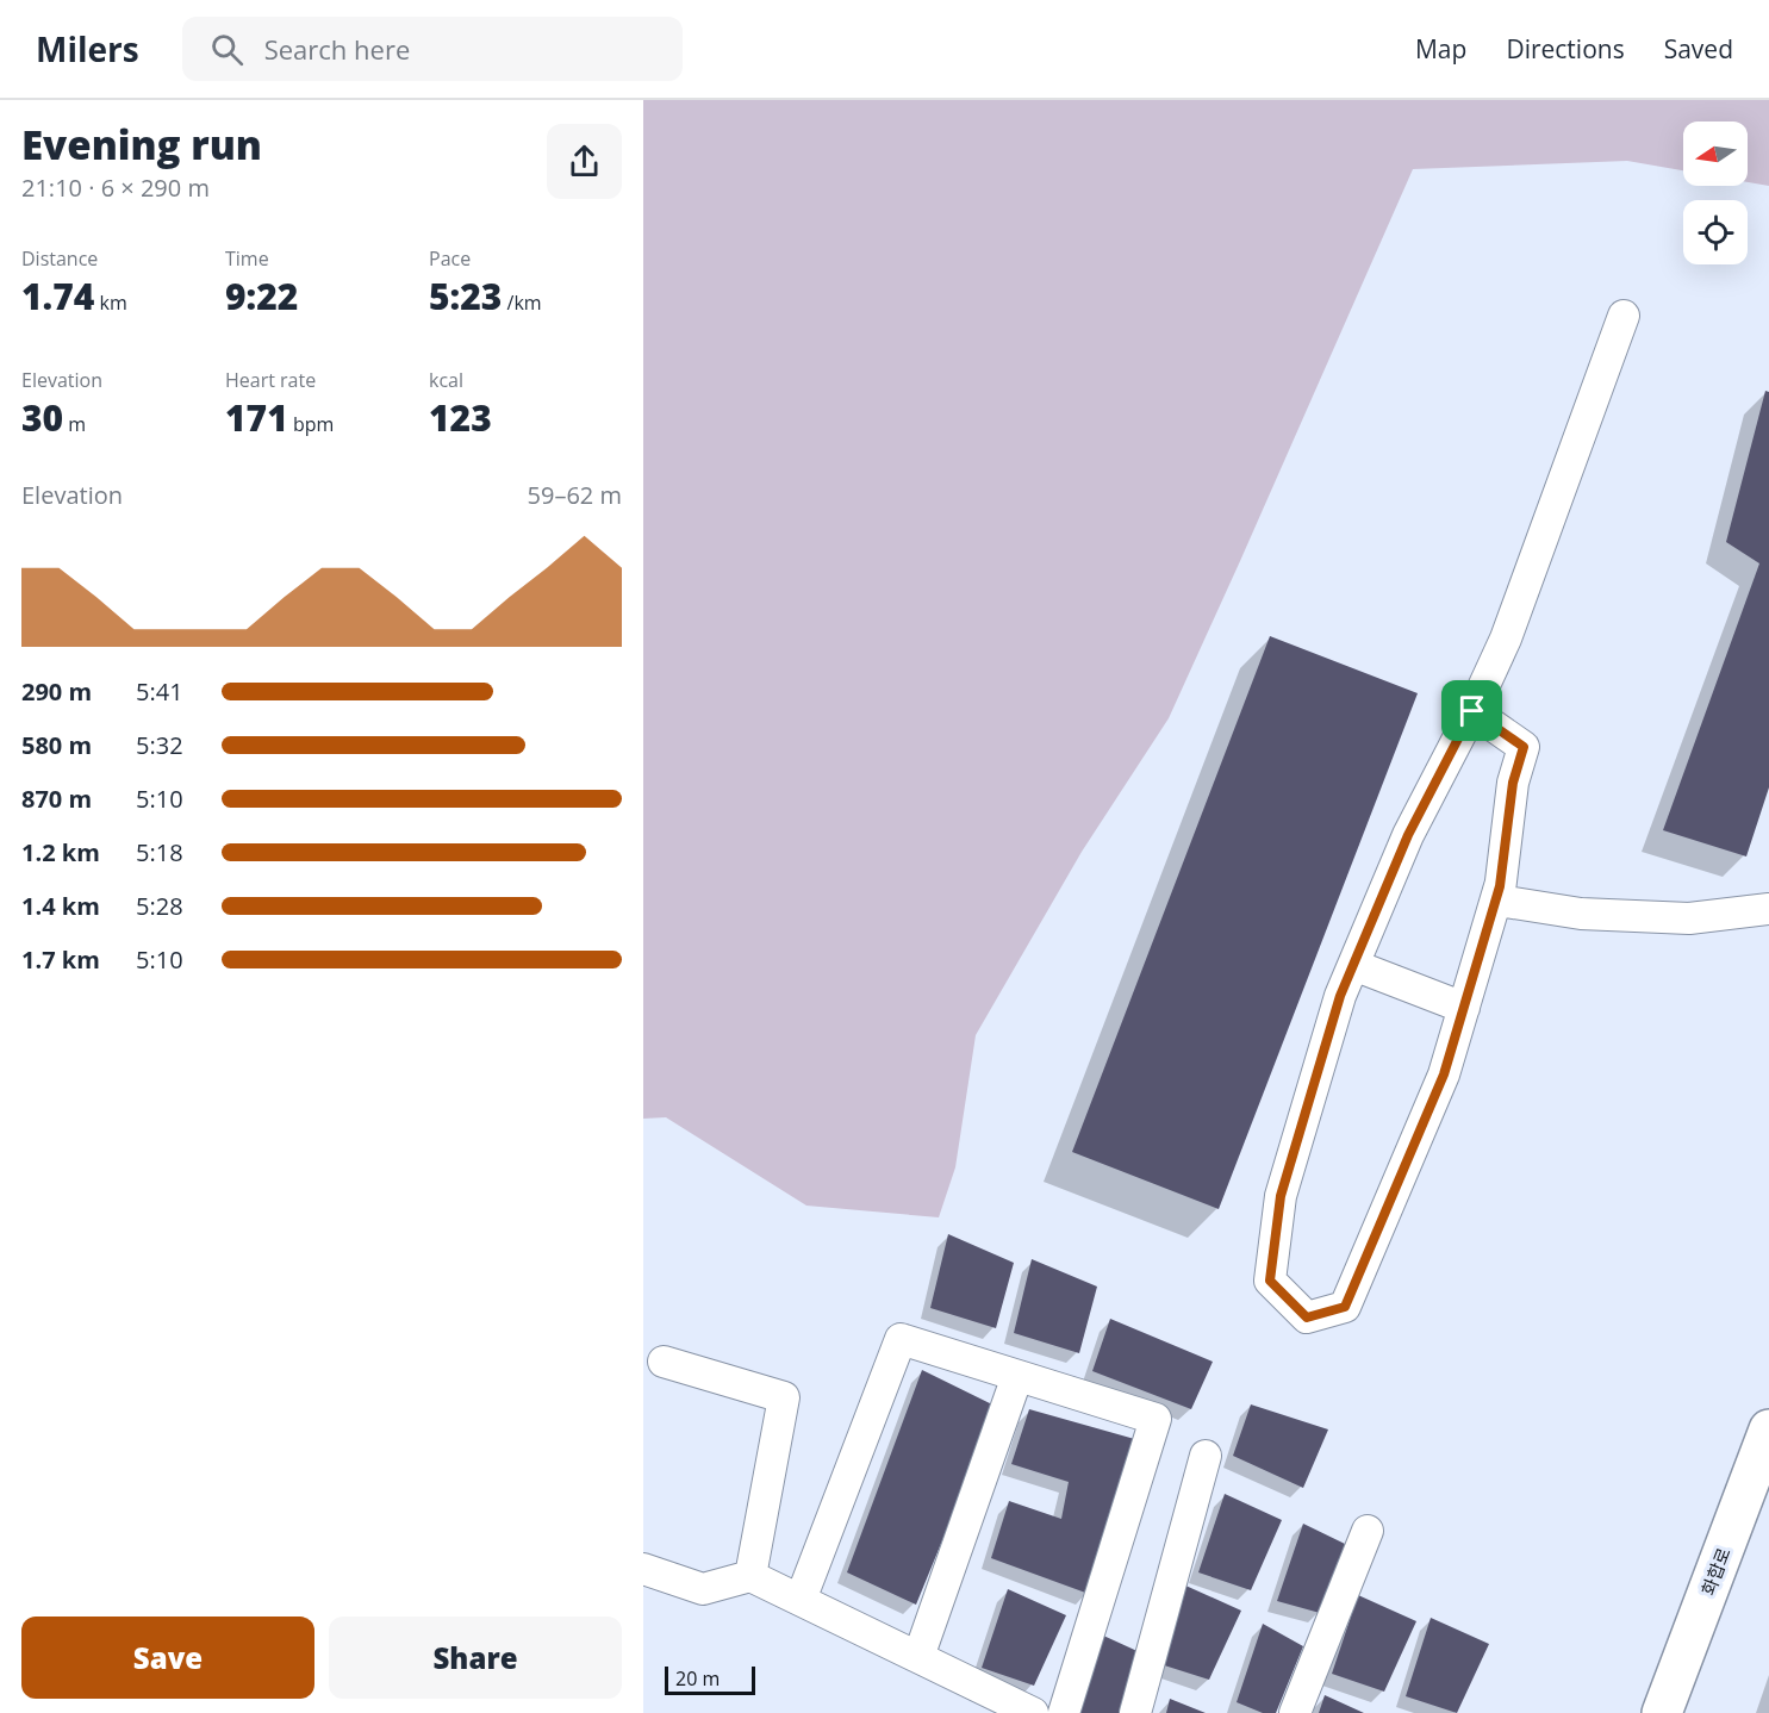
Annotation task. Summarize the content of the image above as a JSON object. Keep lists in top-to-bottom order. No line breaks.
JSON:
{"streets":{"main road":["화합로"]},"scale_bar":"20 m","north":"left","page":{"header":"Milers","search":"Search here","nav":["Map","Directions","Saved"],"heading":["Evening run","21:10 · 6 × 290 m"],"stats":[["Distance","1.74 km"],["Time","9:22"],["Pace","5:23 /km"],["Elevation","30 m"],["Heart rate","171 bpm"],["kcal","123"]],"chart":["Elevation","59–62 m"],"list":[{"name":"290 m","note":"5:41"},{"name":"580 m","note":"5:32"},{"name":"870 m","note":"5:10"},{"name":"1.2 km","note":"5:18"},{"name":"1.4 km","note":"5:28"},{"name":"1.7 km","note":"5:10"}],"buttons":["Save","Share"],"scale":"20 m"}}
